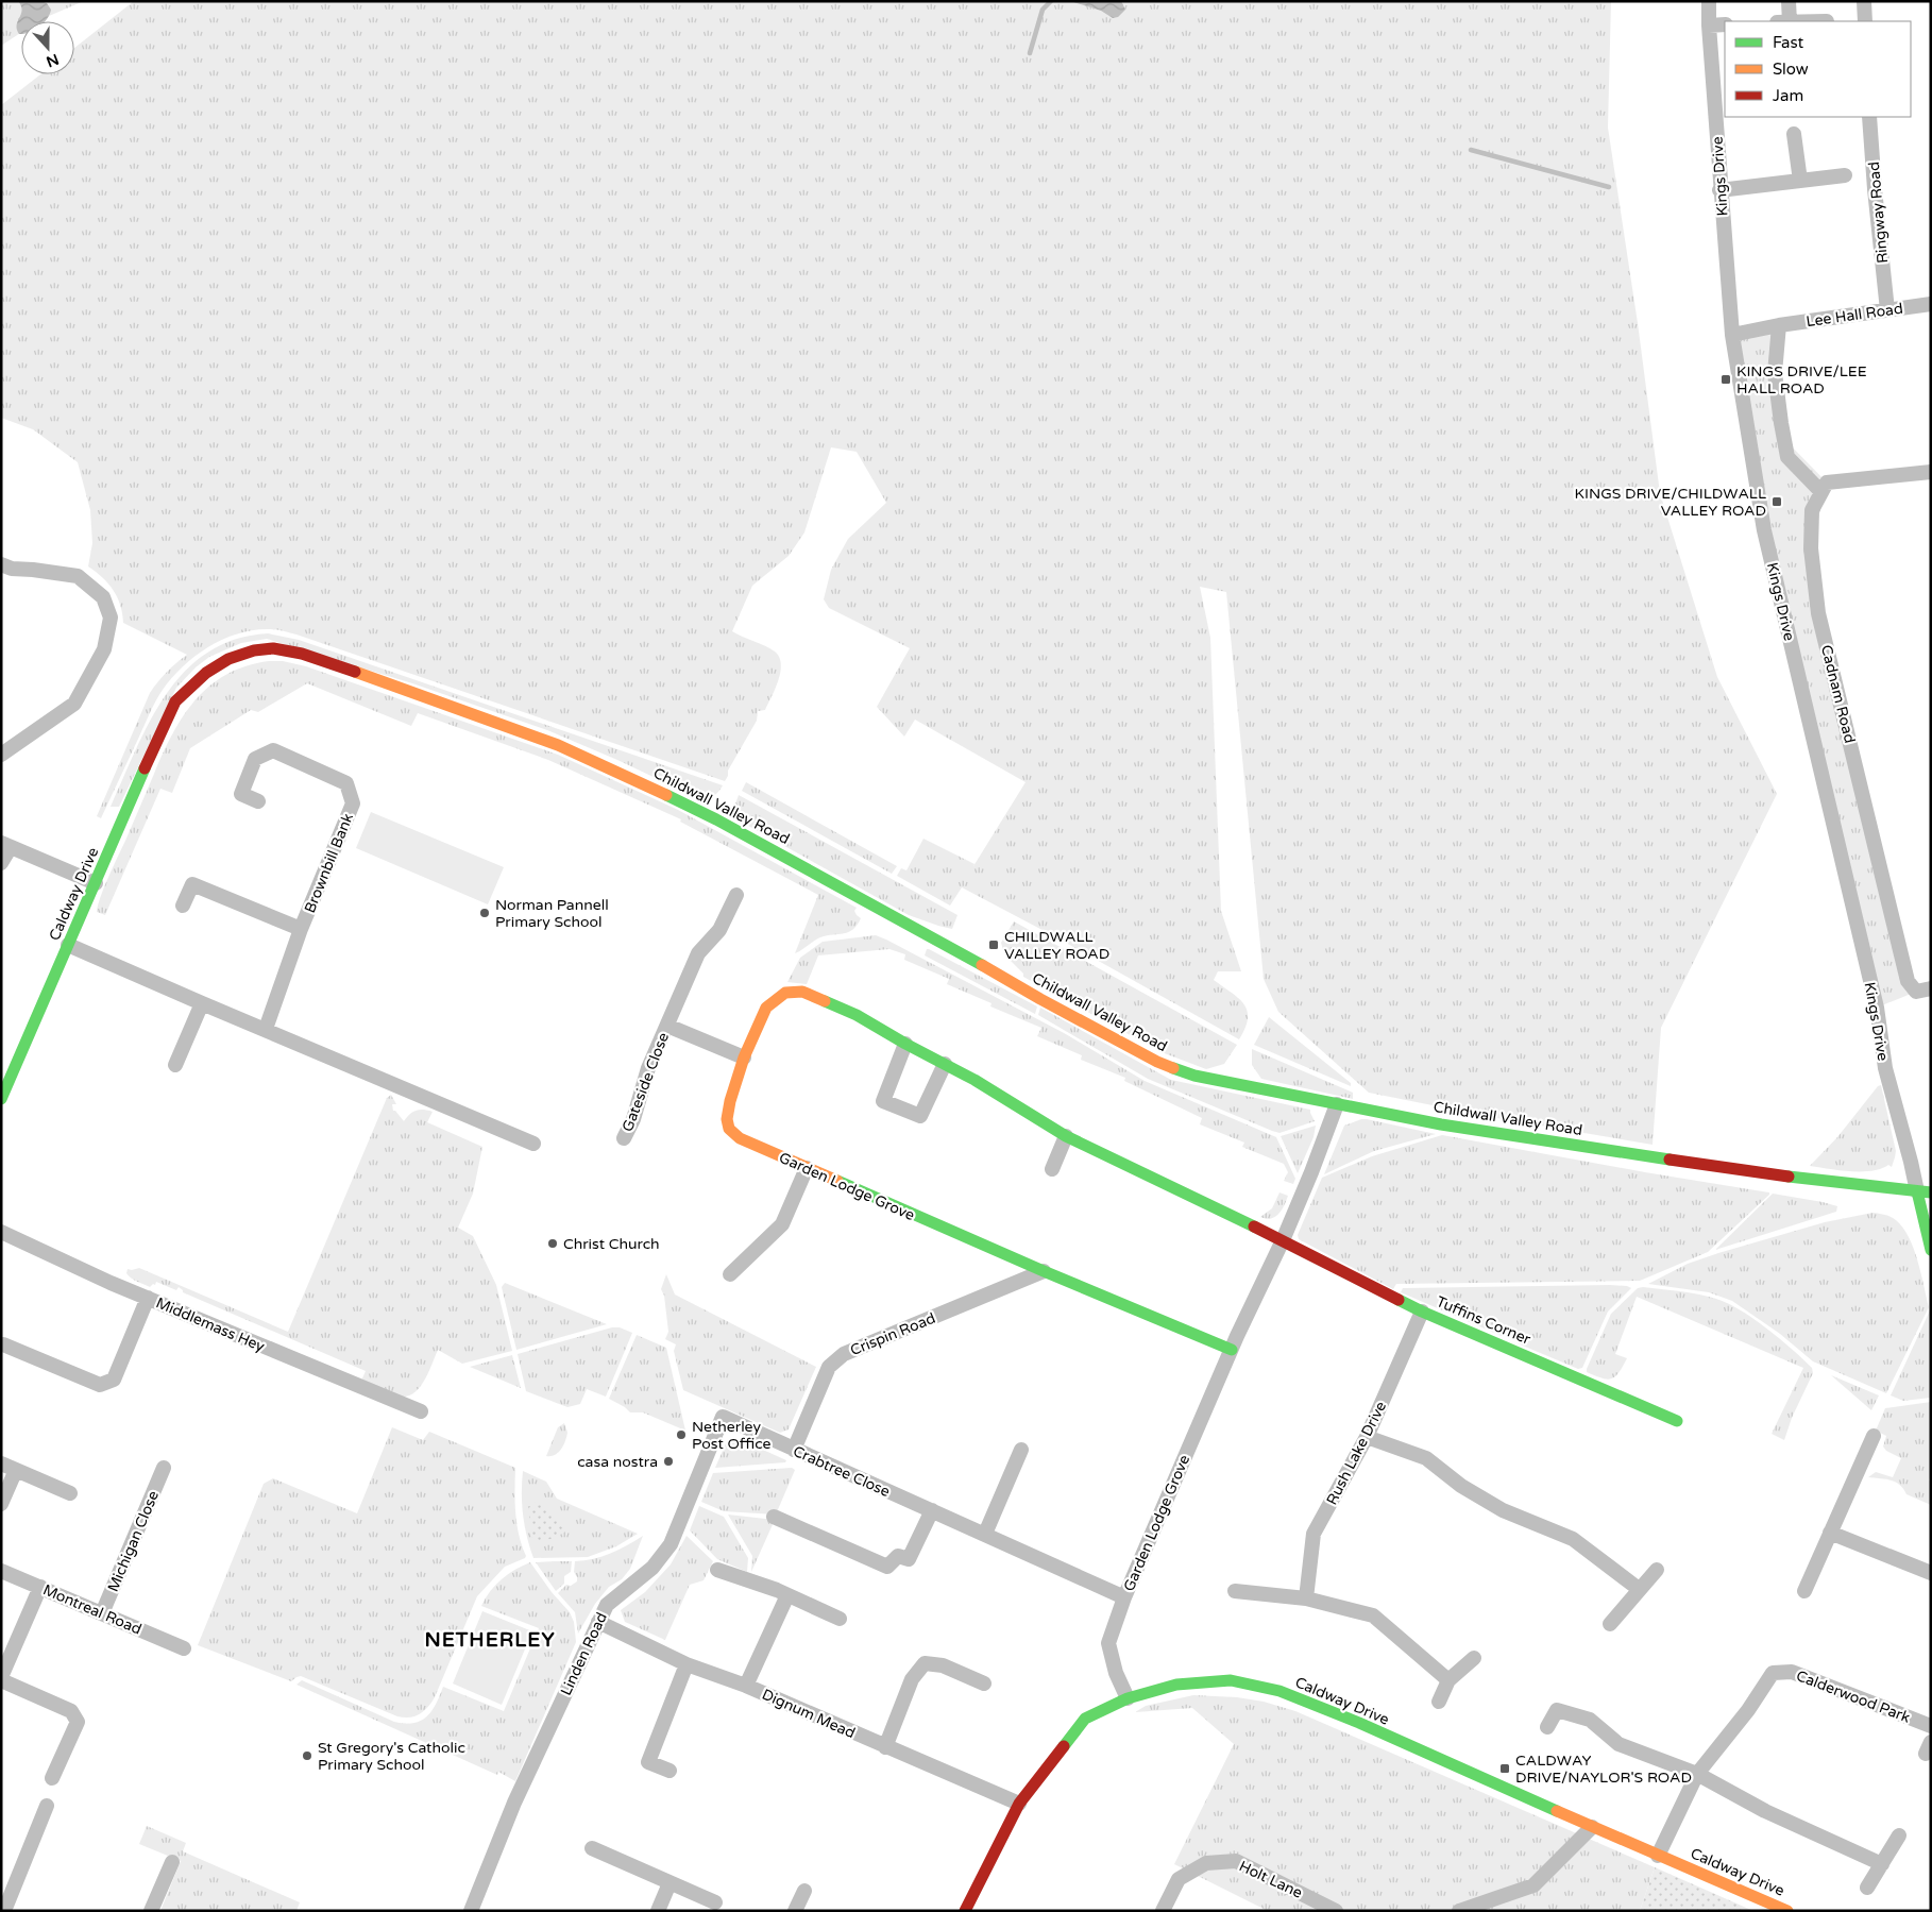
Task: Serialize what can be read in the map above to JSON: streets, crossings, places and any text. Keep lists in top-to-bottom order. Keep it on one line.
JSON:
{"streets":{"street":["Kings Drive","Ringway Road","Lee Hall Road","Cadnam Road","Childwall Valley Road","Brownbill Bank","Caldway Drive","Gateside Close","Garden Lodge Grove","Tuffins Corner","Middlemass Hey","Crispin Road","Rush Lake Drive","Crabtree Close","Michigan Close","Montreal Road","Linden Road","Calderwood Park","Dignum Mead","Holt Lane"]},"crossings":[["Kings Drive","Lee Hall Road"],["Kings Drive","Childwall Valley Road"],["Ringway Road","Lee Hall Road"],["Childwall Valley Road","Caldway Drive"],["Childwall Valley Road","Garden Lodge Grove"],["Caldway Drive","Garden Lodge Grove"],["Caldway Drive","Calderwood Park"],["Caldway Drive","Dignum Mead"],["Gateside Close","Garden Lodge Grove"],["Garden Lodge Grove","Tuffins Corner"],["Garden Lodge Grove","Crispin Road"],["Garden Lodge Grove","Crabtree Close"],["Tuffins Corner","Rush Lake Drive"],["Crispin Road","Crabtree Close"],["Crabtree Close","Linden Road"],["Michigan Close","Montreal Road"],["Linden Road","Dignum Mead"]],"districts":["NETHERLEY"],"places":{"transit":["KINGS DRIVE/LEE HALL ROAD","KINGS DRIVE/CHILDWALL VALLEY ROAD","CHILDWALL VALLEY ROAD","CALDWAY DRIVE/NAYLOR'S ROAD"],"other":["Norman Pannell Primary School","Christ Church","Netherley Post Office","casa nostra","St Gregory's Catholic Primary School"]},"legend":["Fast","Slow","Jam"],"north":"bottom"}
